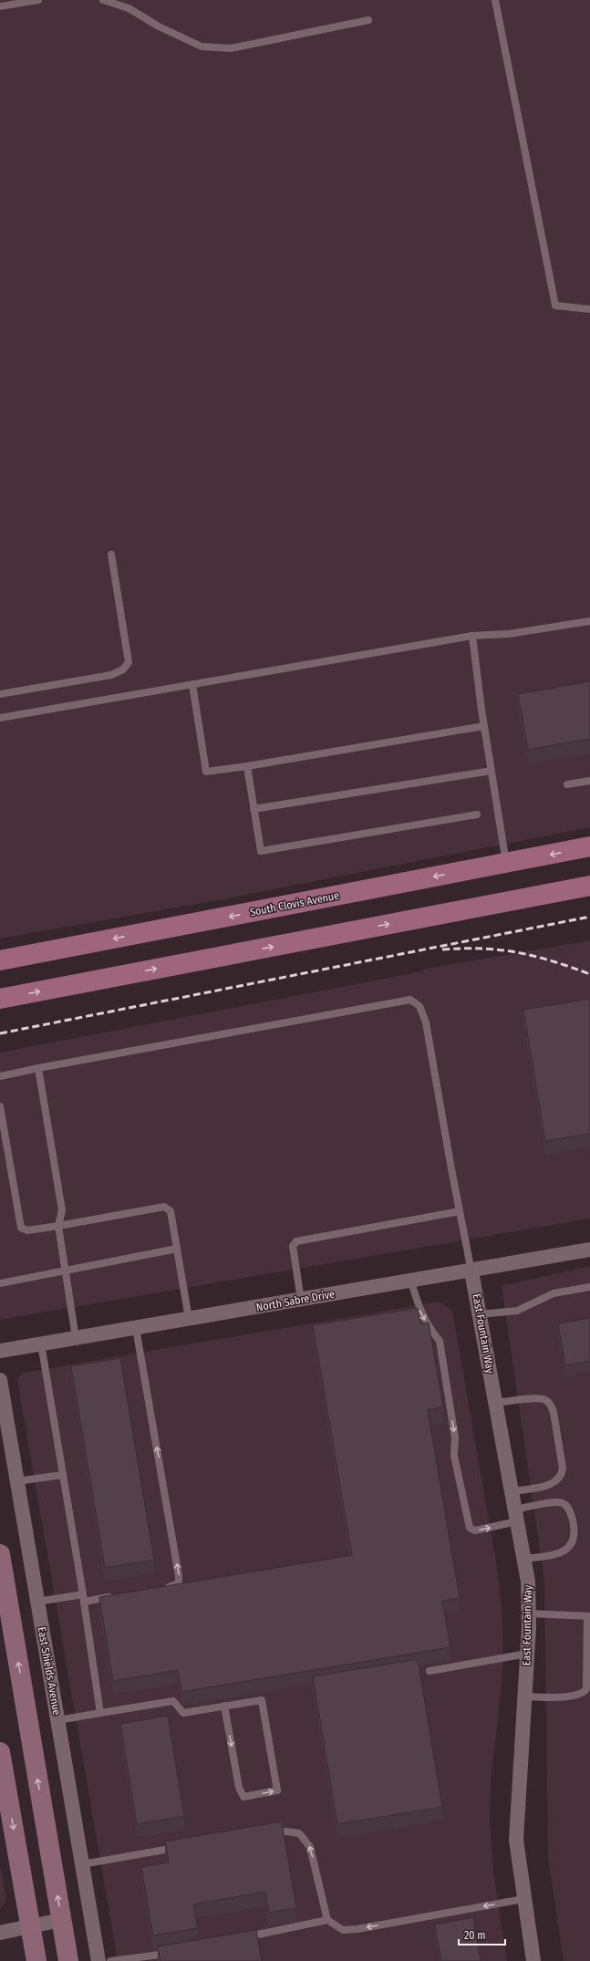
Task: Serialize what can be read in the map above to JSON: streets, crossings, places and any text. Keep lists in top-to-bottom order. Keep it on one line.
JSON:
{"streets":{"main road":["South Clovis Avenue"],"street":["North Sabre Drive","East Fountain Way","East Shields Avenue"]},"crossings":[["North Sabre Drive","East Fountain Way"]],"scale_bar":"20 m"}
